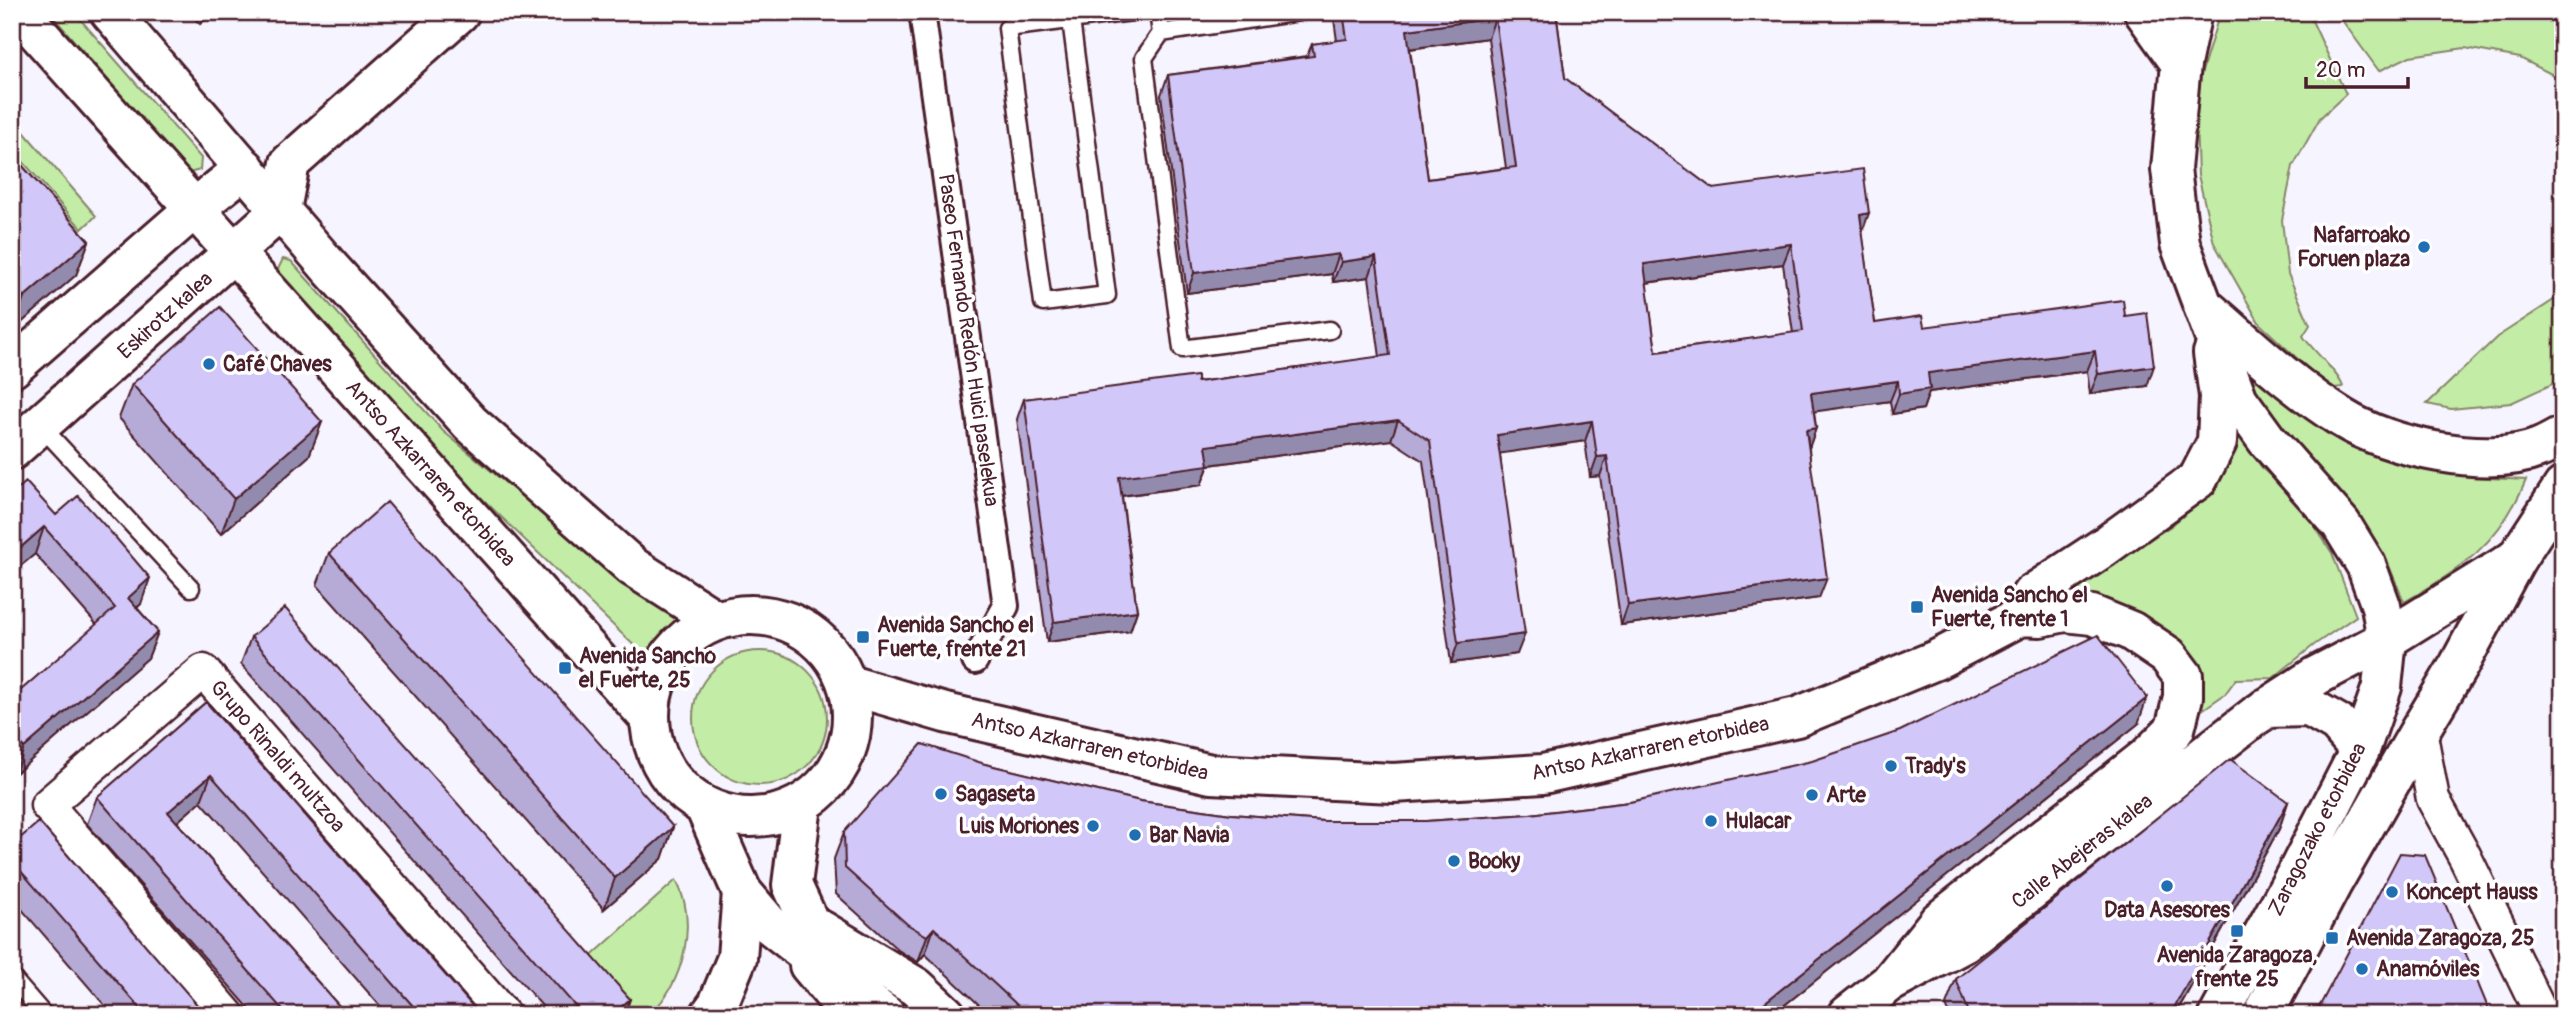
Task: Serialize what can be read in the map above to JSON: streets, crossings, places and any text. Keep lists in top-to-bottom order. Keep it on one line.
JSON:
{"streets":{"main road":["Eskirotz kalea","Antso Azkarraren etorbidea","Zaragozako etorbidea","Calle Abejeras kalea"],"street":["Paseo Fernando Redón Huici paselekua","Grupo Rinaldi multzoa"]},"crossings":[["Eskirotz kalea","Antso Azkarraren etorbidea"],["Antso Azkarraren etorbidea","Zaragozako etorbidea"],["Antso Azkarraren etorbidea","Calle Abejeras kalea"],["Zaragozako etorbidea","Calle Abejeras kalea"]],"places":{"other":["Nafarroako Foruen plaza","Café Chaves","Trady's","Sagaseta","Arte","Hulacar","Luis Moriones","Bar Navia","Booky","Data Asesores","Koncept Hauss","Anamóviles"],"transit":["Avenida Sancho el Fuerte, frente 1","Avenida Sancho el Fuerte, frente 21","Avenida Sancho el Fuerte, 25","Avenida Zaragoza, frente 25","Avenida Zaragoza, 25"]},"scale_bar":"20 m"}
